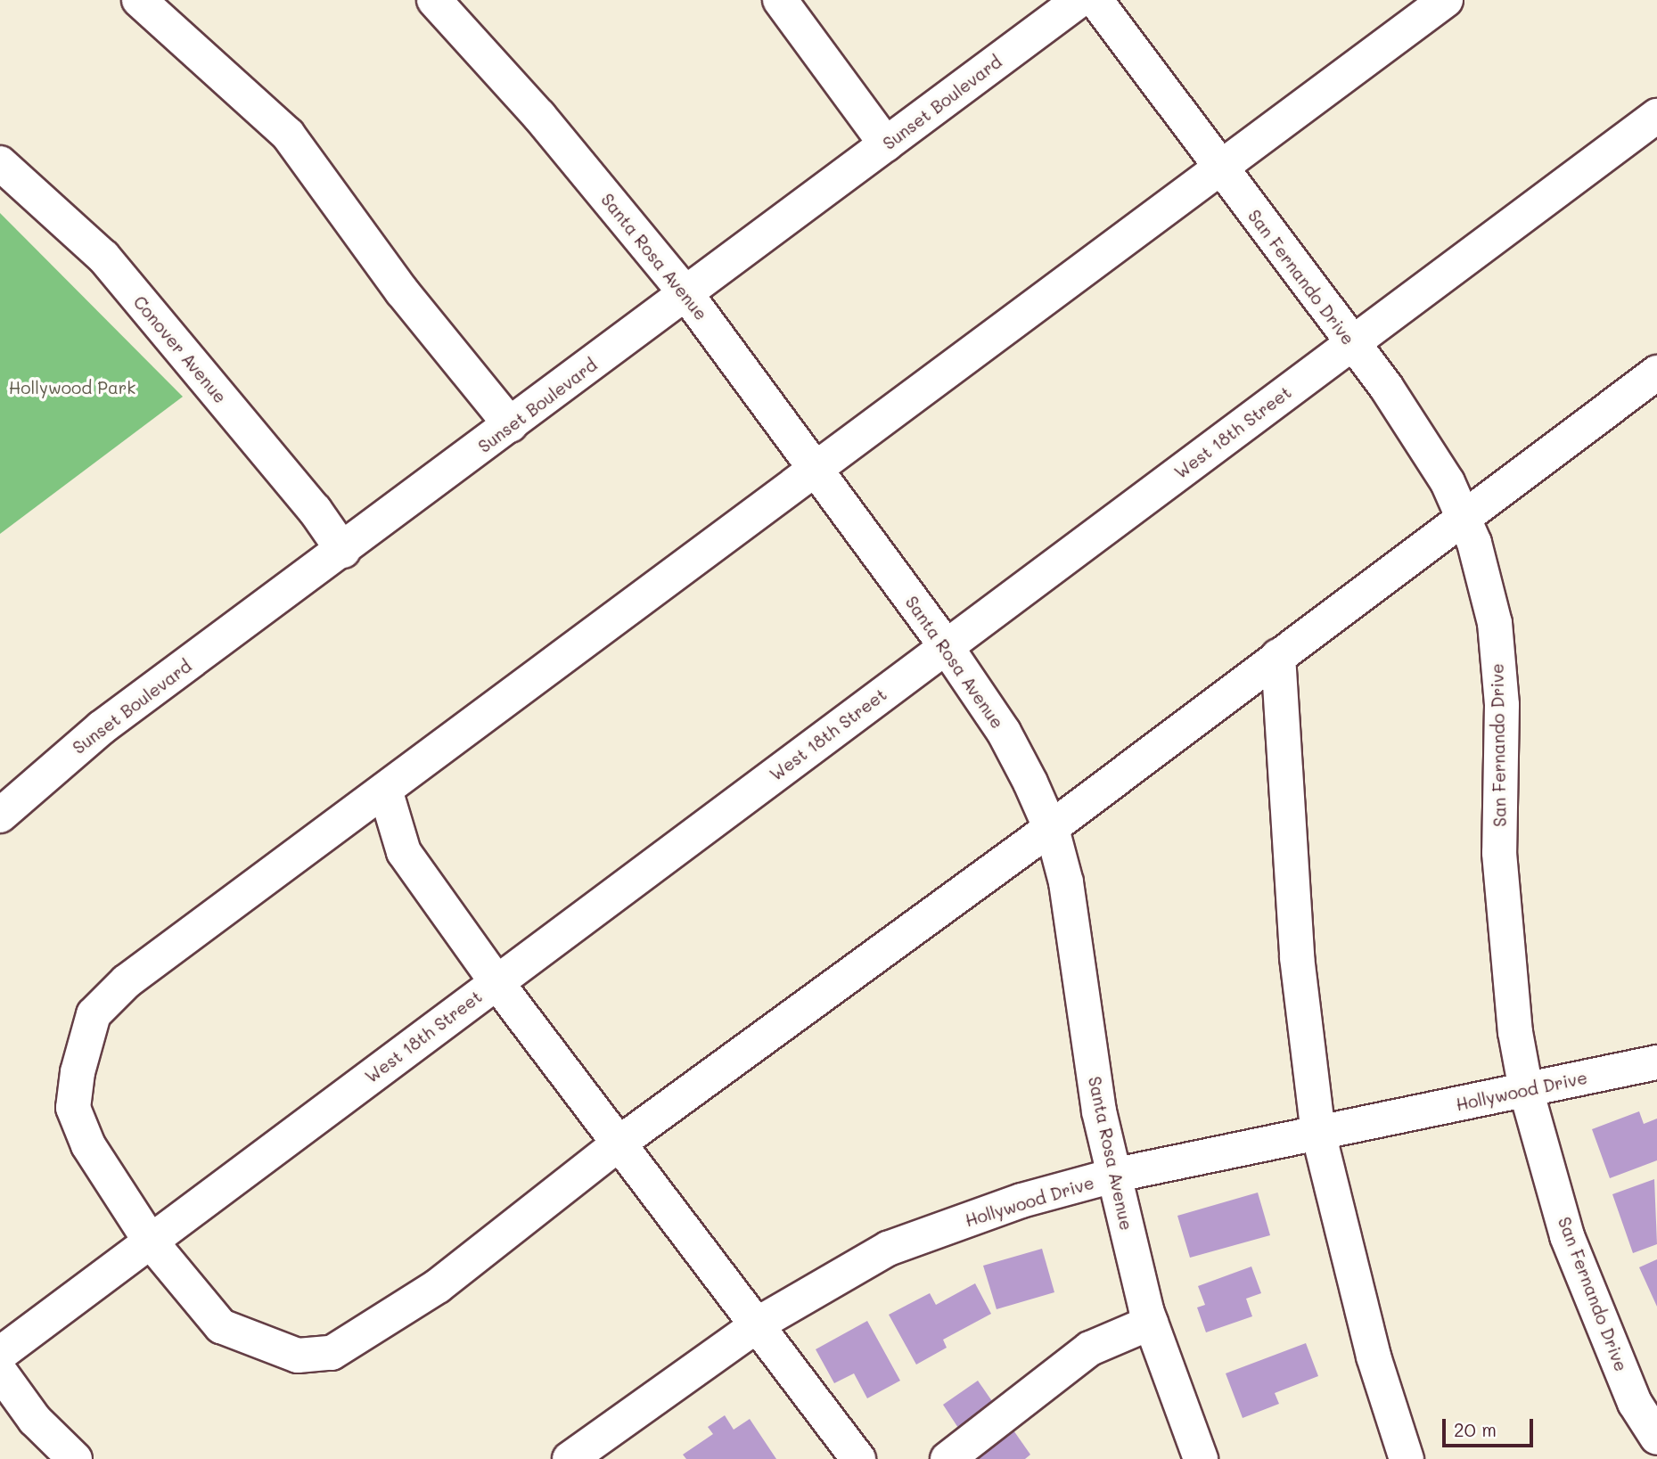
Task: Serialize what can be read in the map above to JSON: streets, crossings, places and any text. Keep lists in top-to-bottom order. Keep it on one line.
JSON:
{"streets":{"street":["Sunset Boulevard","Santa Rosa Avenue","San Fernando Drive","Conover Avenue","West 18th Street","Hollywood Drive"]},"crossings":[["Sunset Boulevard","Santa Rosa Avenue"],["Sunset Boulevard","Conover Avenue"],["Santa Rosa Avenue","West 18th Street"],["Santa Rosa Avenue","Hollywood Drive"],["San Fernando Drive","West 18th Street"],["San Fernando Drive","Hollywood Drive"]],"parks":["Hollywood Park"],"scale_bar":"20 m"}
